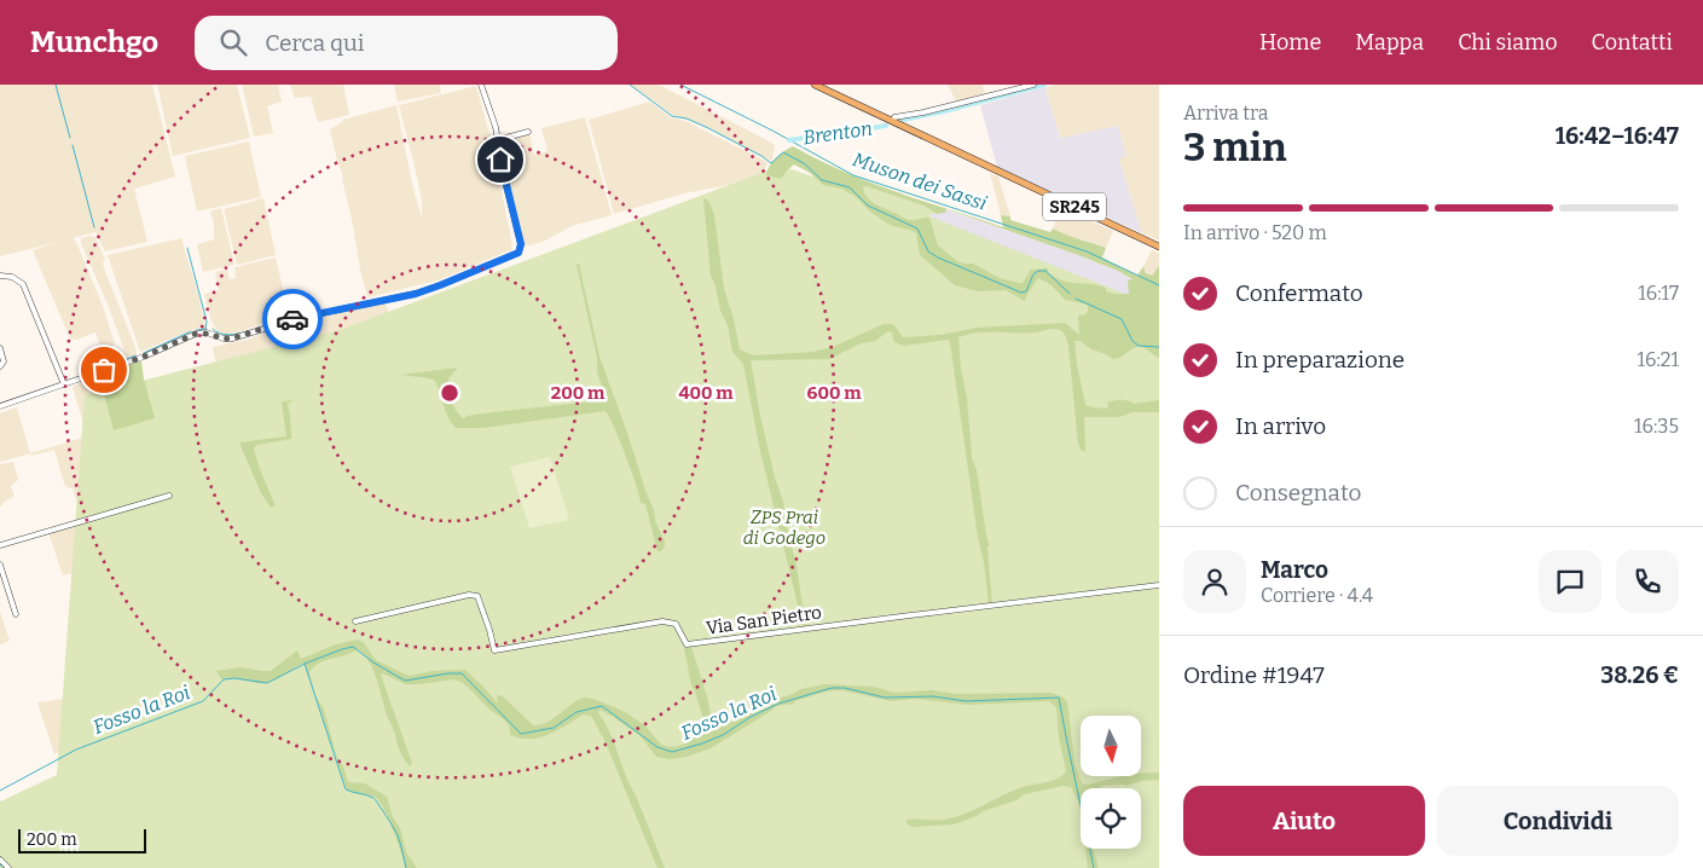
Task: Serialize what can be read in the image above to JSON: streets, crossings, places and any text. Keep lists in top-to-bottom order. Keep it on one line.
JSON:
{"streets":{"main road":["SR245"],"street":["Via San Pietro"]},"water":["Brenton","Muson dei Sassi","Fosso la Roi"],"parks":["ZPS Prai di Godego"],"scale_bar":"200 m","north":"bottom","page":{"header":"Munchgo","search":"Cerca qui","nav":["Home","Mappa","Chi siamo","Contatti"],"heading":["3 min","Arriva tra","16:42–16:47"],"panel":["Marco","Corriere · 4.4","Ordine #1947","38.26 €"],"bar":"In arrivo · 520 m","list":[["Confermato","16:17"],["In preparazione","16:21"],["In arrivo","16:35"],"Consegnato"],"buttons":["Aiuto","Condividi"],"scale":"200 m"},"rings":["200 m","400 m","600 m"]}
